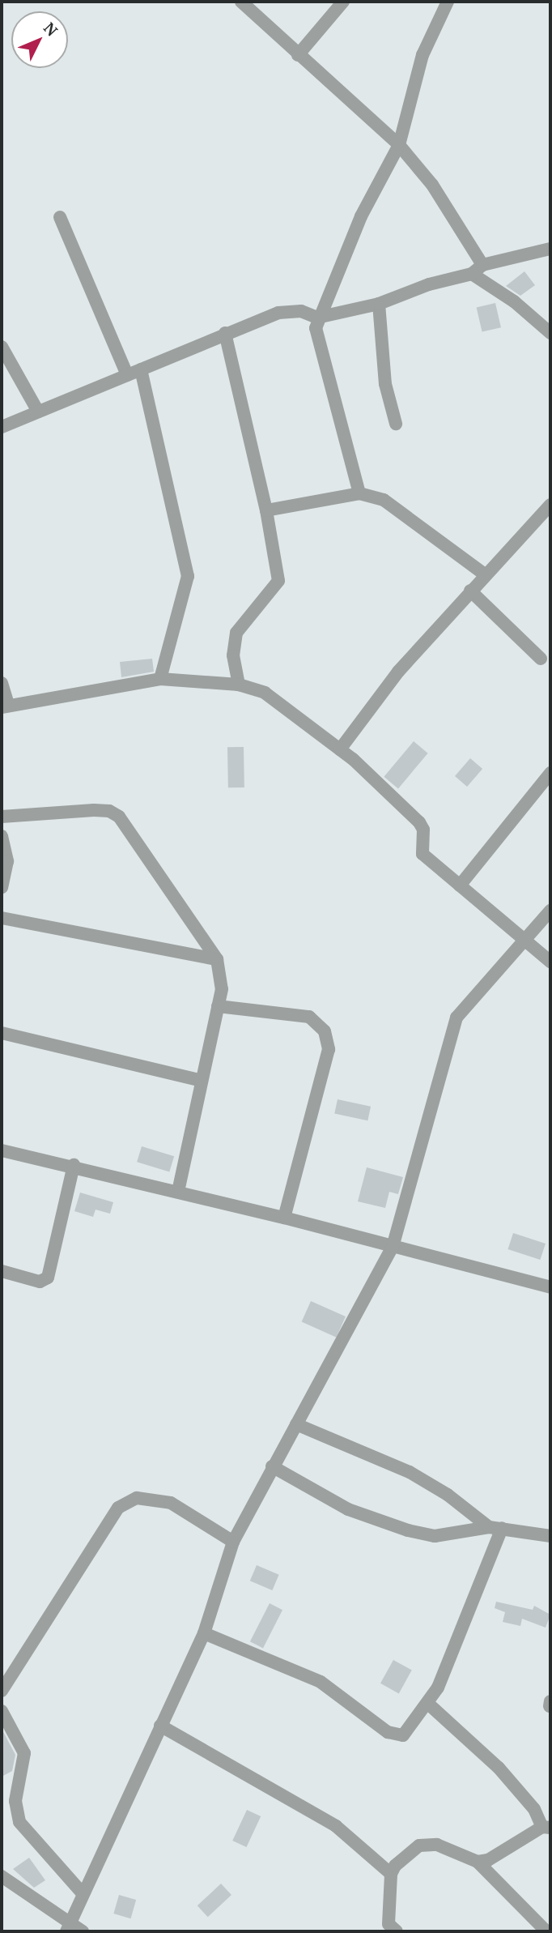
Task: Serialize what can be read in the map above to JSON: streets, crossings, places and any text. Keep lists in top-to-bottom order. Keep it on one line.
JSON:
{"north":"top right"}
